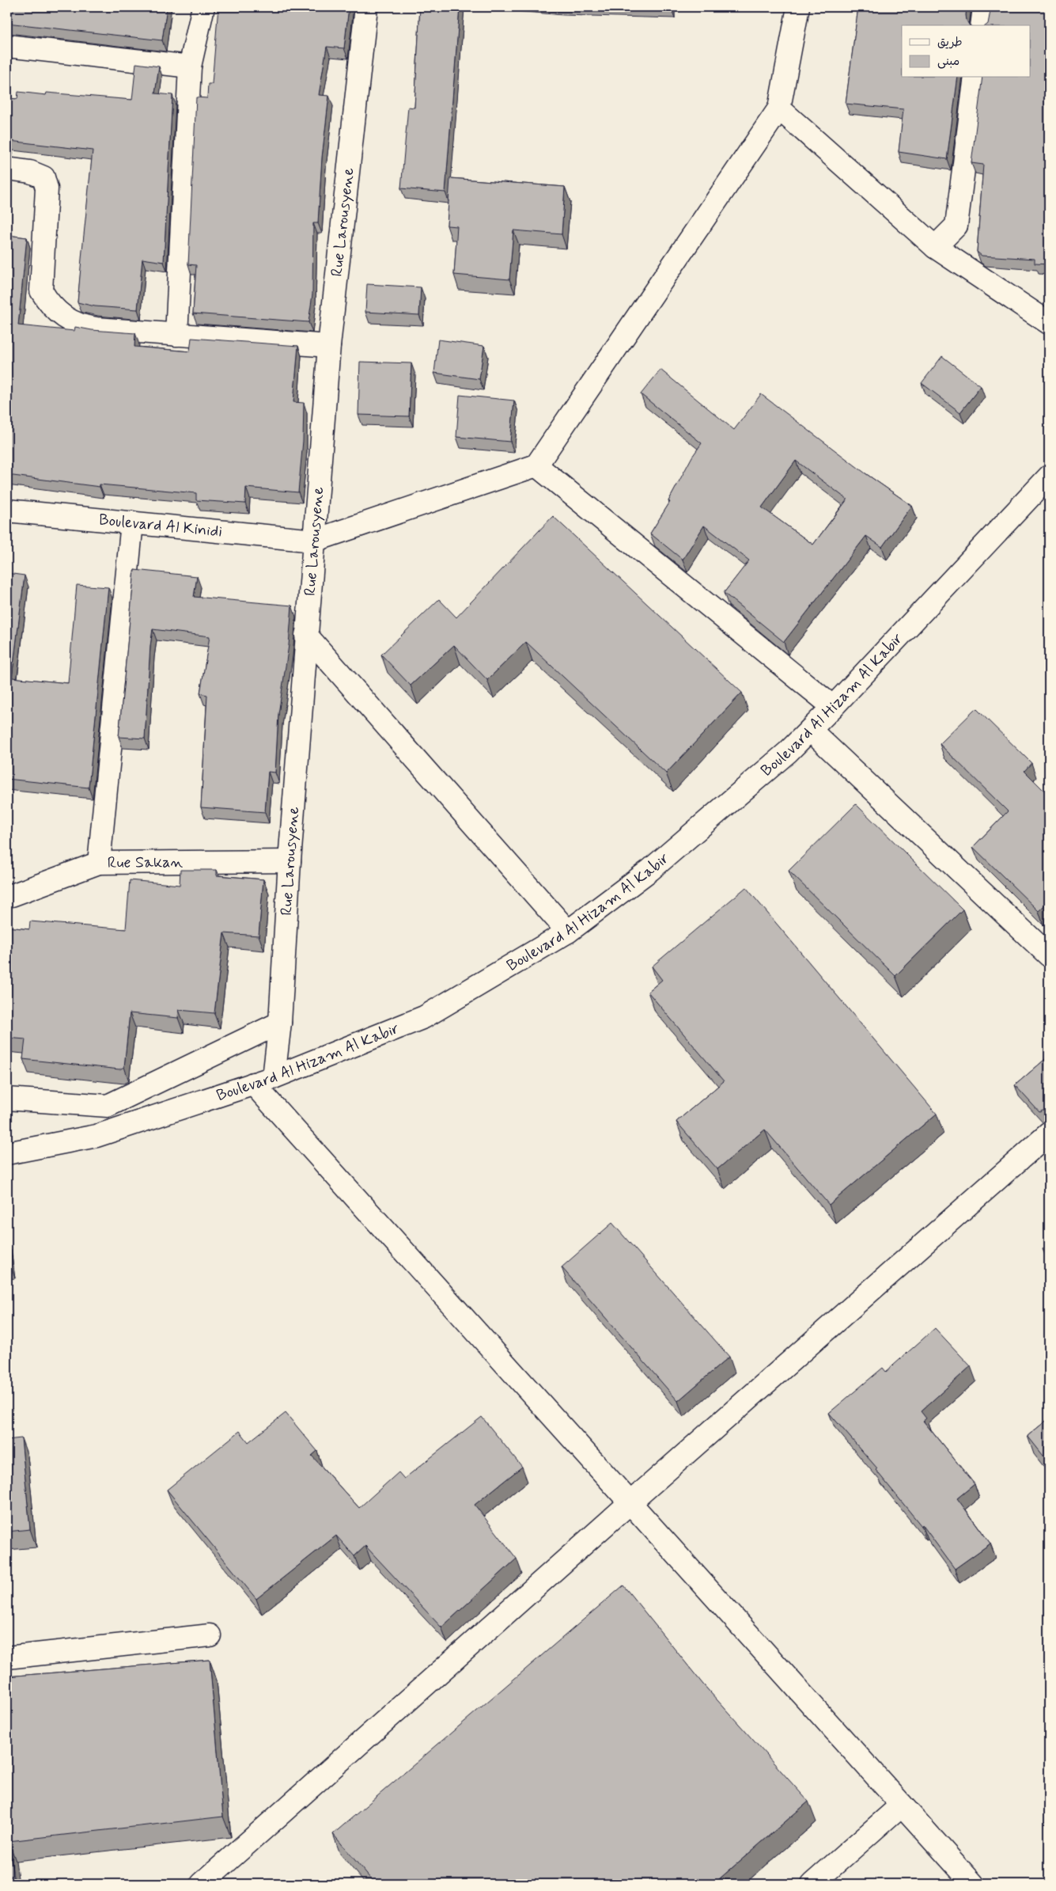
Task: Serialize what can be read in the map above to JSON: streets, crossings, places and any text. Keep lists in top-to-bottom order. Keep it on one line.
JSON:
{"streets":{"street":["Rue Larousyene","Boulevard Al Kinidi","Boulevard Al Hizam Al Kabir","Rue Sakan"]},"crossings":[["Rue Larousyene","Boulevard Al Kinidi"],["Rue Larousyene","Boulevard Al Hizam Al Kabir"],["Rue Larousyene","Rue Sakan"]],"legend":["طريق","مبنى"]}
